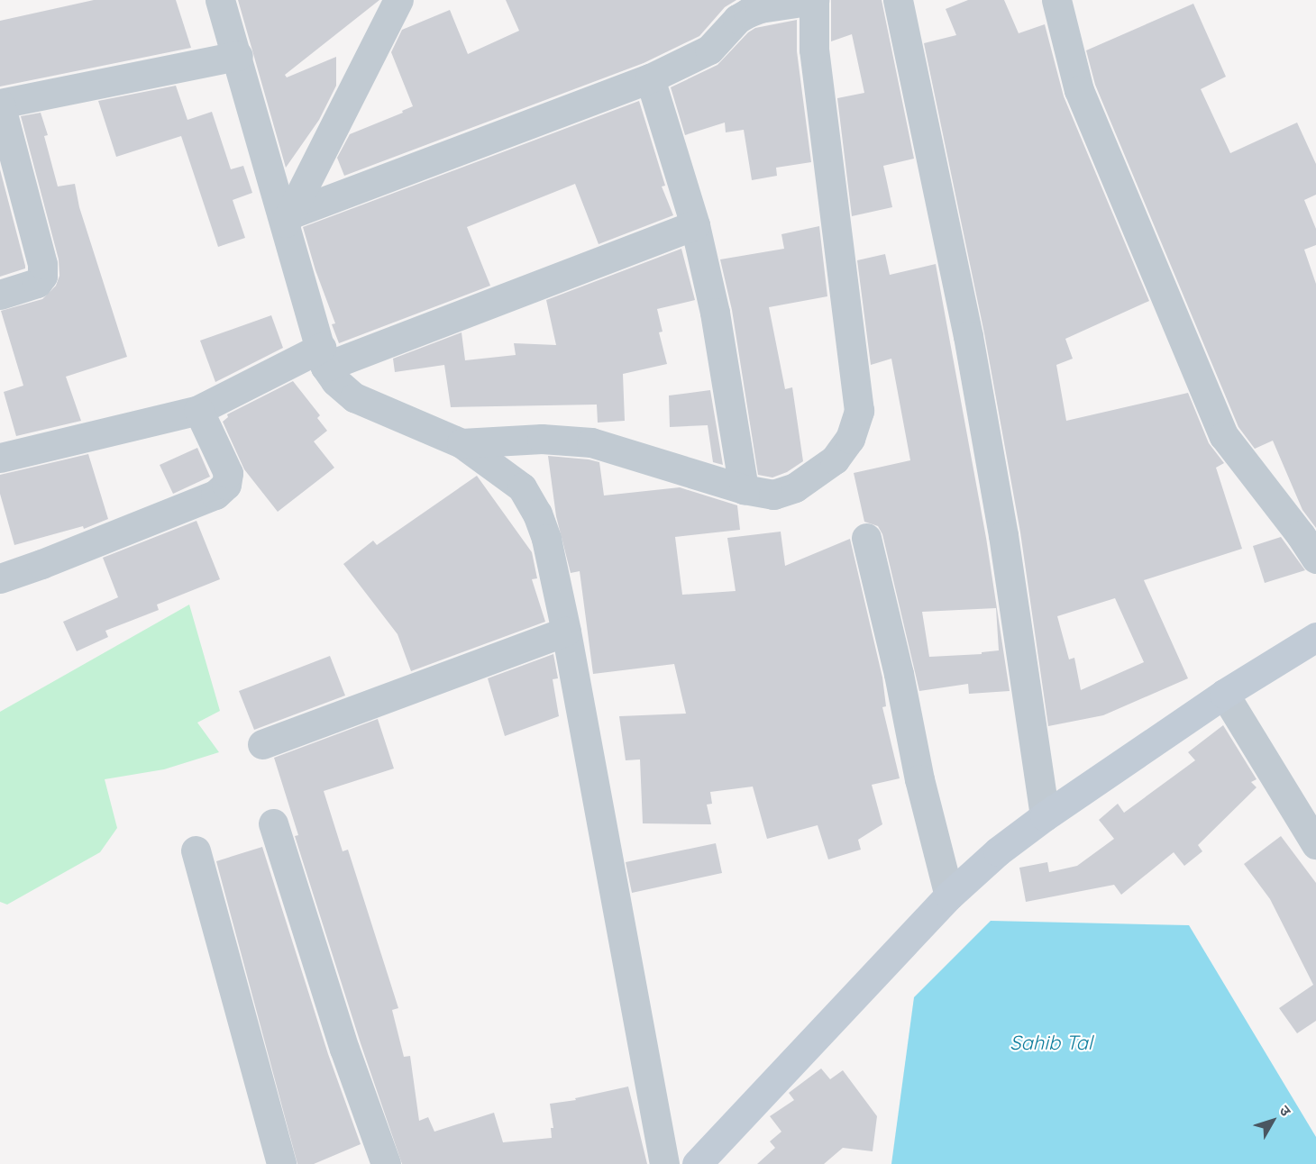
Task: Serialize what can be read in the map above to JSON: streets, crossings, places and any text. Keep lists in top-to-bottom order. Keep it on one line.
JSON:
{"water":["Sahib Tal"],"north":"top right"}
